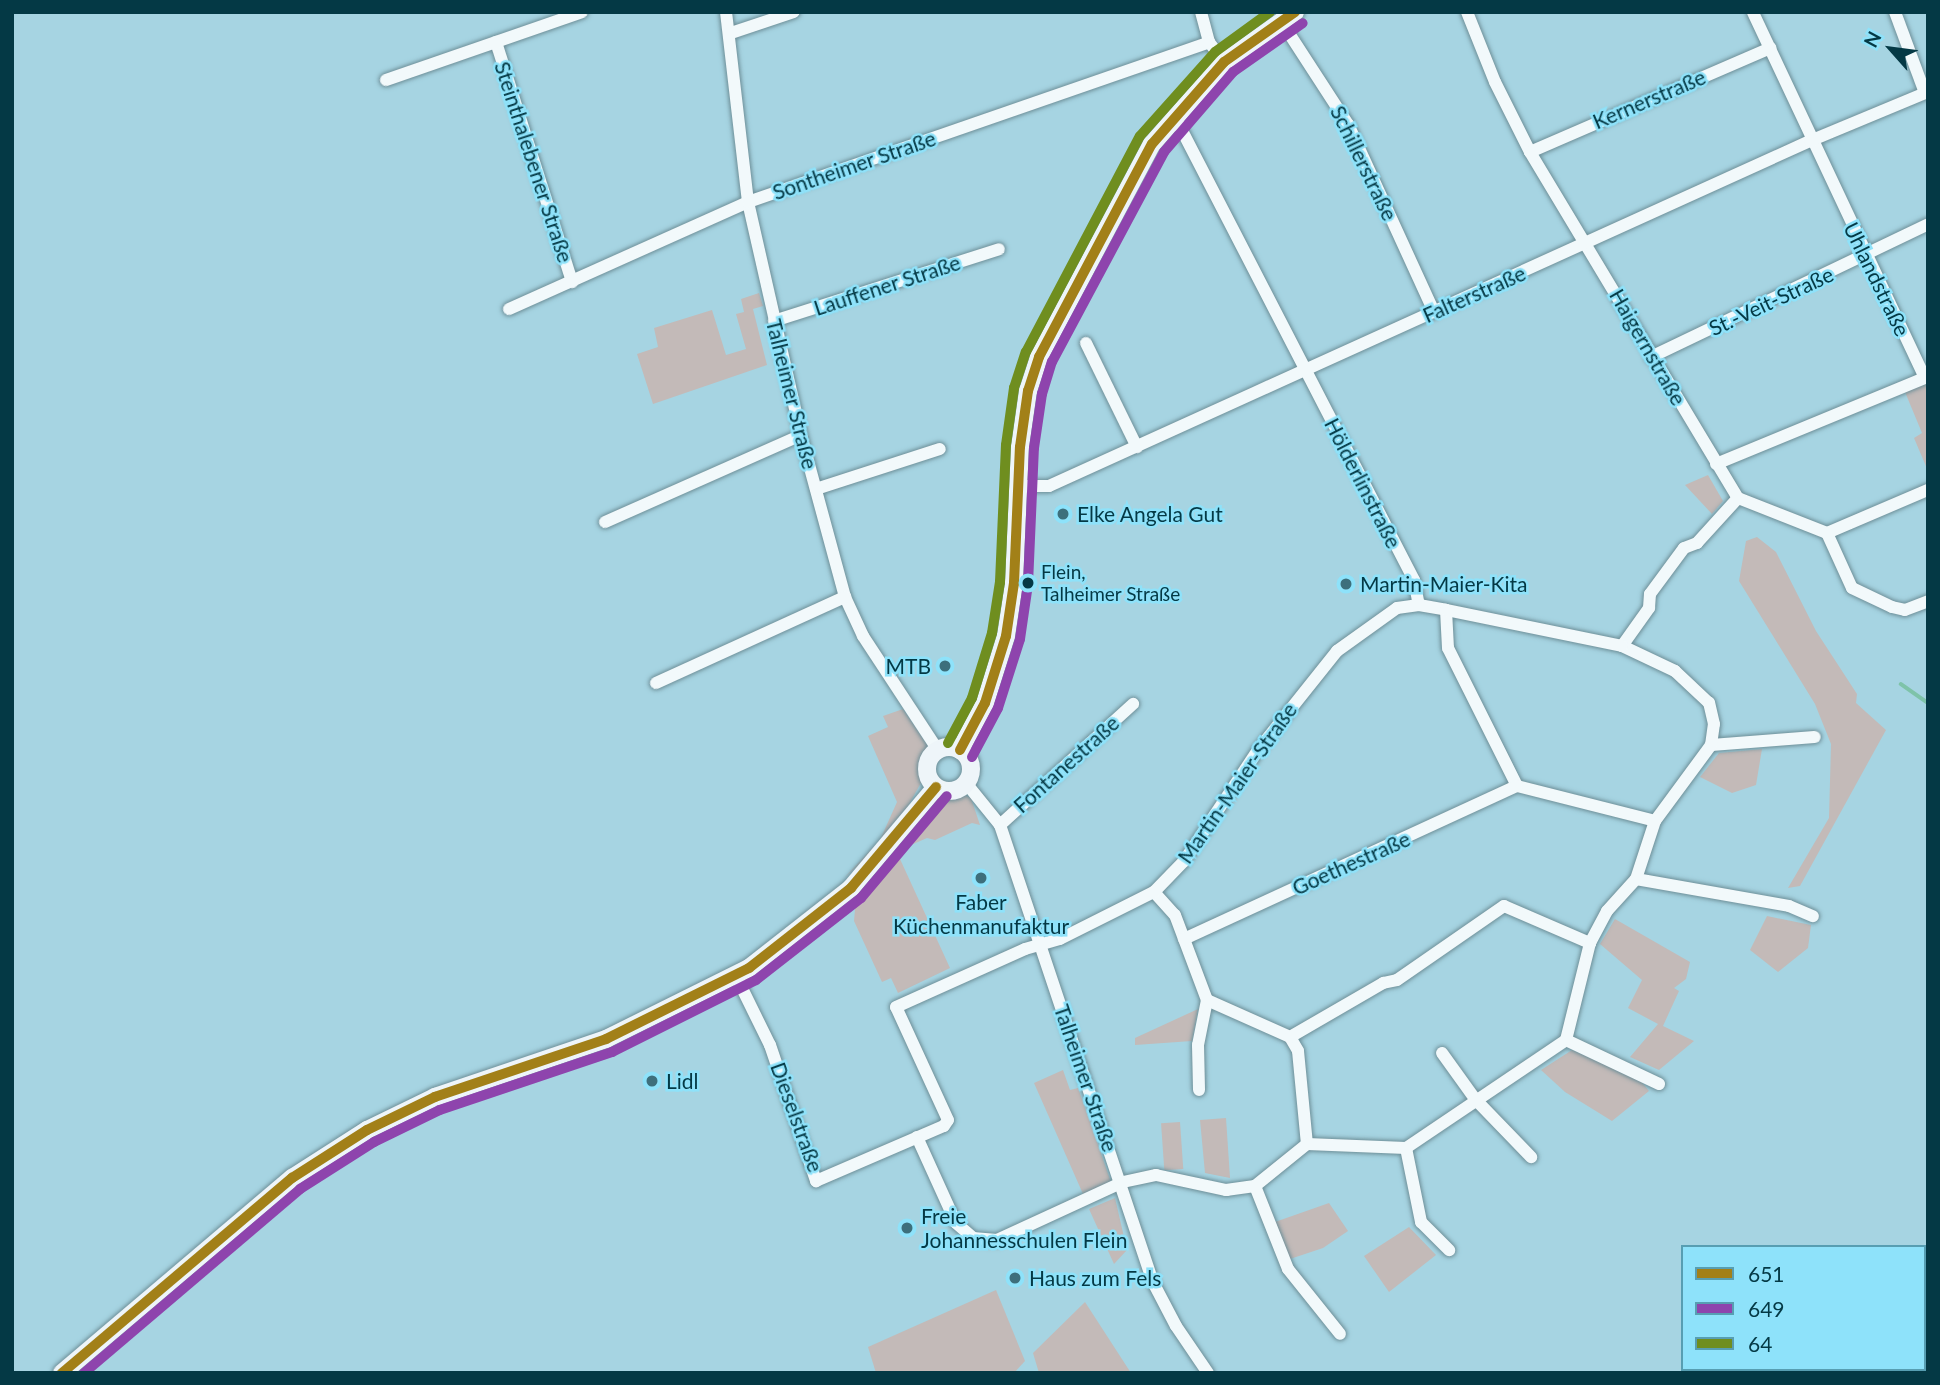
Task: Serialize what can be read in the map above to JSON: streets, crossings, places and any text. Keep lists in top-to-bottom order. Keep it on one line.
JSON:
{"streets":{"street":["Kernerstraße","Steinthalebener Straße","Schillerstraße","Sontheimer Straße","Uhlandstraße","Lauffener Straße","Falterstraße","St.-Veit-Straße","Haigernstraße","Talheimer Straße","Hölderlinstraße","Fontanestraße","Martin-Maier-Straße","Goethestraße","Dieselstraße"]},"crossings":[["Kernerstraße","Uhlandstraße"],["Kernerstraße","Haigernstraße"],["Steinthalebener Straße","Sontheimer Straße"],["Schillerstraße","Falterstraße"],["Sontheimer Straße","Talheimer Straße"],["Uhlandstraße","Falterstraße"],["Uhlandstraße","St.-Veit-Straße"],["Uhlandstraße","Haigernstraße"],["Lauffener Straße","Talheimer Straße"],["Falterstraße","Haigernstraße"],["Falterstraße","Hölderlinstraße"],["St.-Veit-Straße","Haigernstraße"],["Talheimer Straße","Fontanestraße"],["Talheimer Straße","Martin-Maier-Straße"],["Talheimer Straße","Dieselstraße"],["Hölderlinstraße","Martin-Maier-Straße"],["Martin-Maier-Straße","Dieselstraße"]],"places":["Elke Angela Gut","Flein, Talheimer Straße","Martin-Maier-Kita","MTB","Faber Küchenmanufaktur","Lidl","Freie Johannesschulen Flein","Haus zum Fels"],"lines":["transit line 651","transit line 64","transit line 649"],"legend":["651","649","64"],"north":"top left"}
